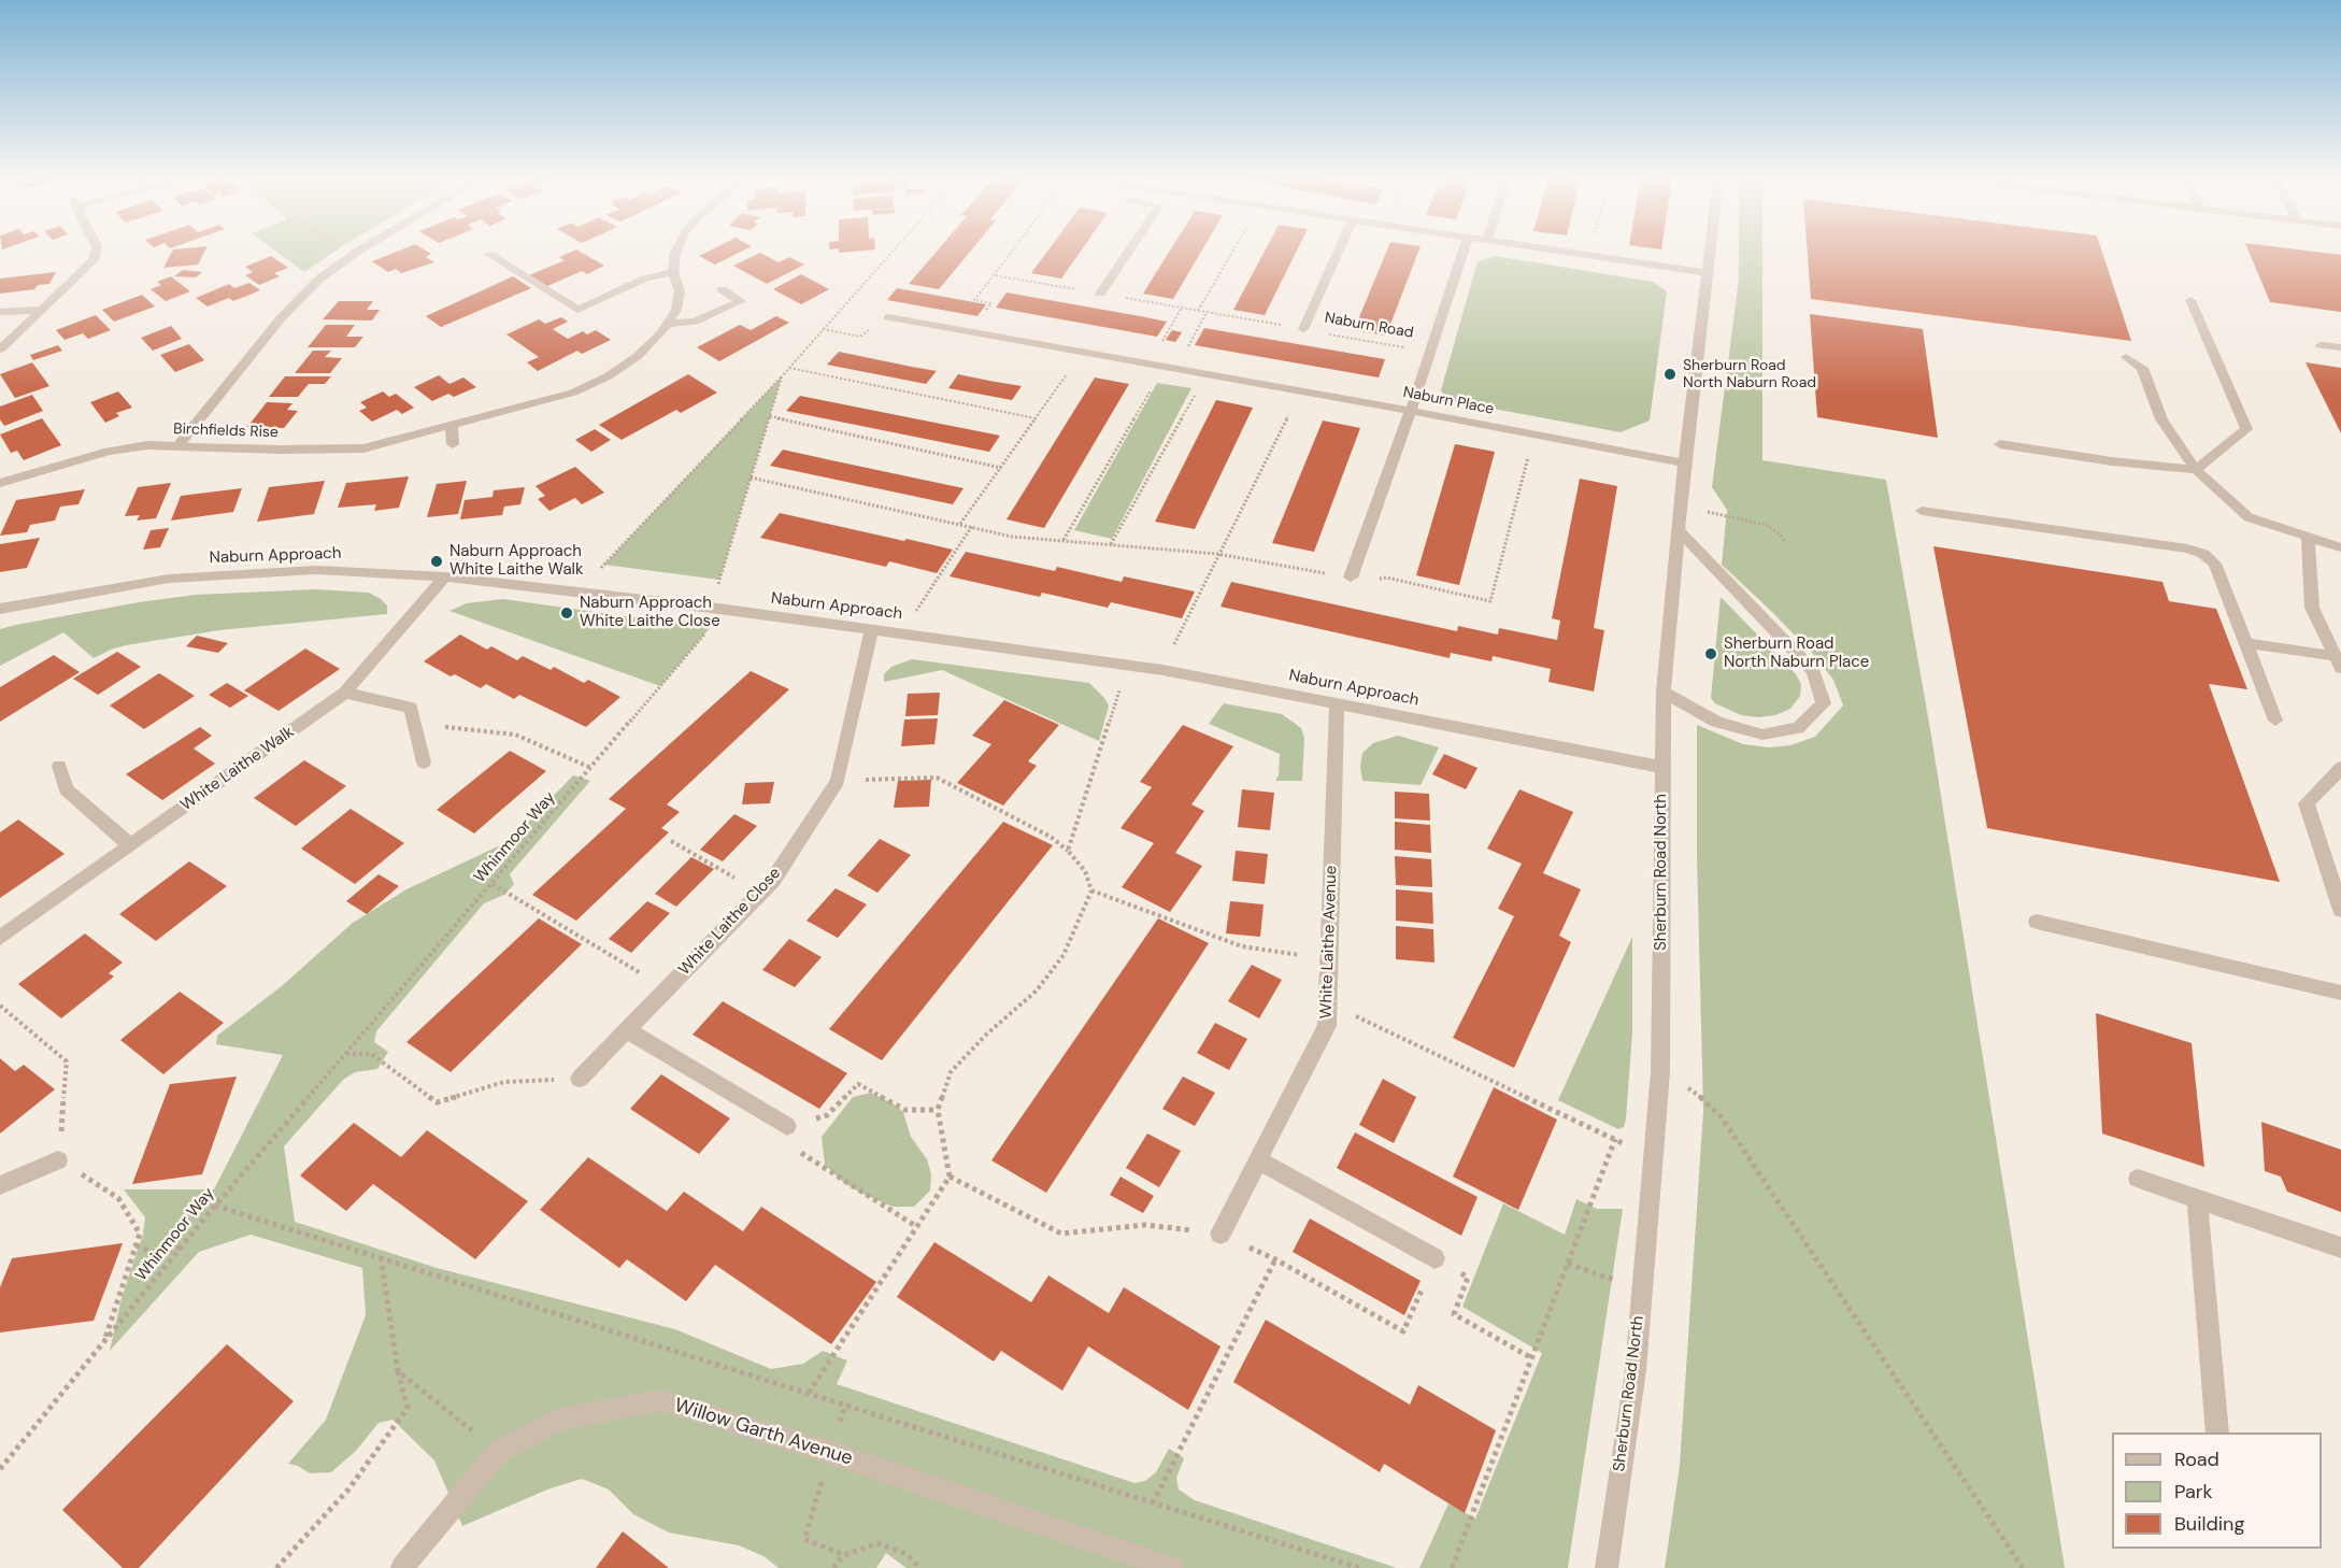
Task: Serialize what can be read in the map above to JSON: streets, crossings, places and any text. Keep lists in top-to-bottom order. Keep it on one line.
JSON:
{"streets":{"street":["Naburn Road","Naburn Place","Birchfields Rise","Naburn Approach","White Laithe Walk","Sherburn Road North","White Laithe Close","White Laithe Avenue","Willow Garth Avenue"],"path":["Whinmoor Way"]},"crossings":[["Naburn Place","Sherburn Road North"],["Naburn Approach","White Laithe Walk"],["Naburn Approach","Whinmoor Way"],["Naburn Approach","Sherburn Road North"],["Naburn Approach","White Laithe Close"],["Naburn Approach","White Laithe Avenue"]],"places":["Sherburn Road North Naburn Road","Naburn Approach White Laithe Walk","Naburn Approach White Laithe Close","Sherburn Road North Naburn Place"],"legend":["Road","Park","Building"]}
